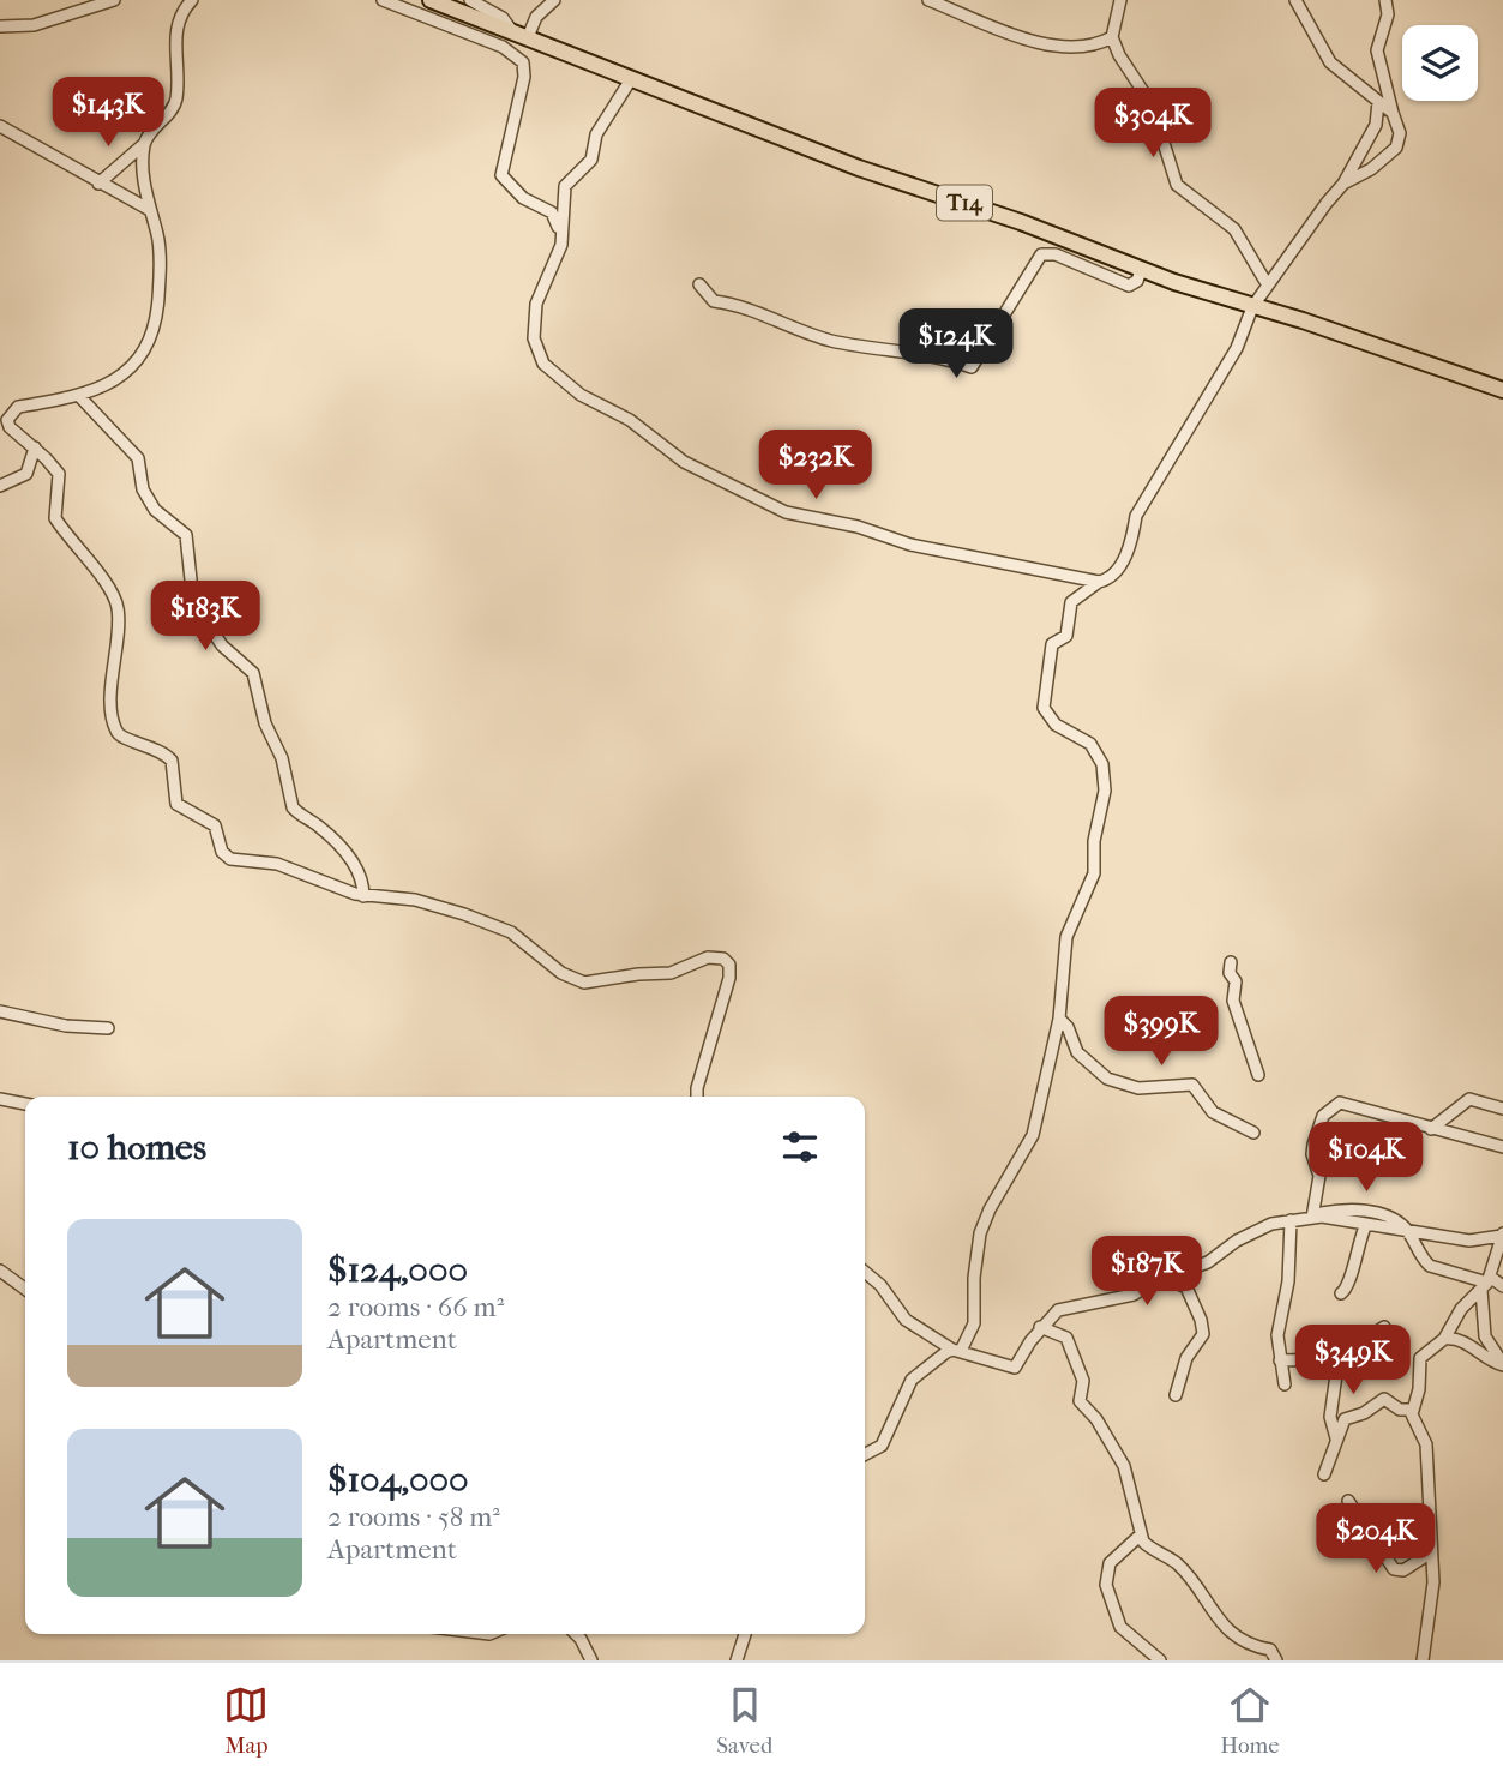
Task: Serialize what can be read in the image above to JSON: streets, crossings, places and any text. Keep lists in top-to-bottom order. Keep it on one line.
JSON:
{"streets":{"highway":["T14"]},"page":{"price":["$143K","$304K","$124K","$232K","$183K","$399K","$104K","$187K","$349K","$204K"],"heading":"10 homes","list":[{"name":"$124,000","note":"2 rooms · 66 m² · Apartment"},{"name":"$104,000","note":"2 rooms · 58 m² · Apartment"}],"tabs":["Map","Saved","Home"]}}
